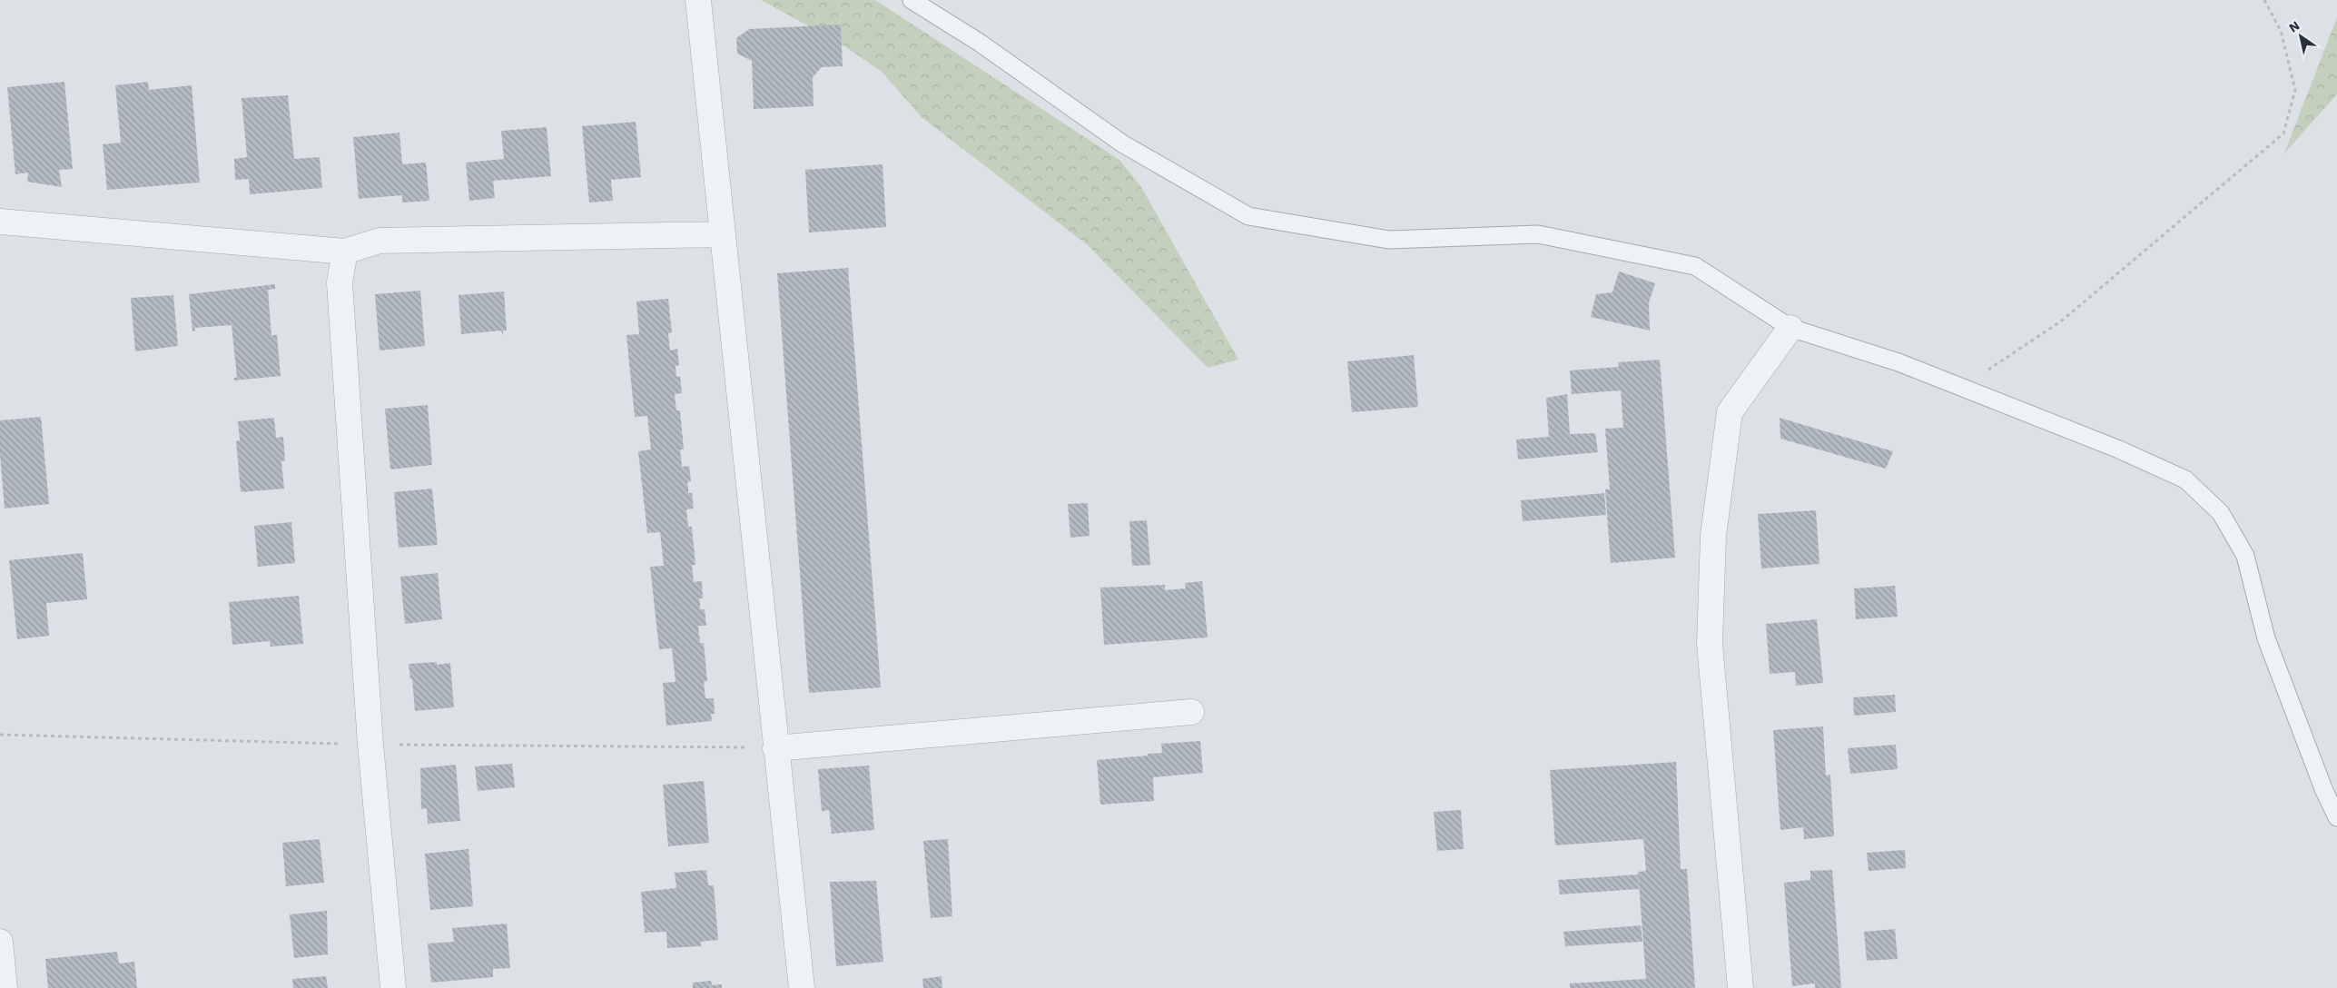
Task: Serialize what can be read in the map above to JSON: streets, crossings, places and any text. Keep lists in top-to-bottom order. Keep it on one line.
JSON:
{"north":"top left"}
